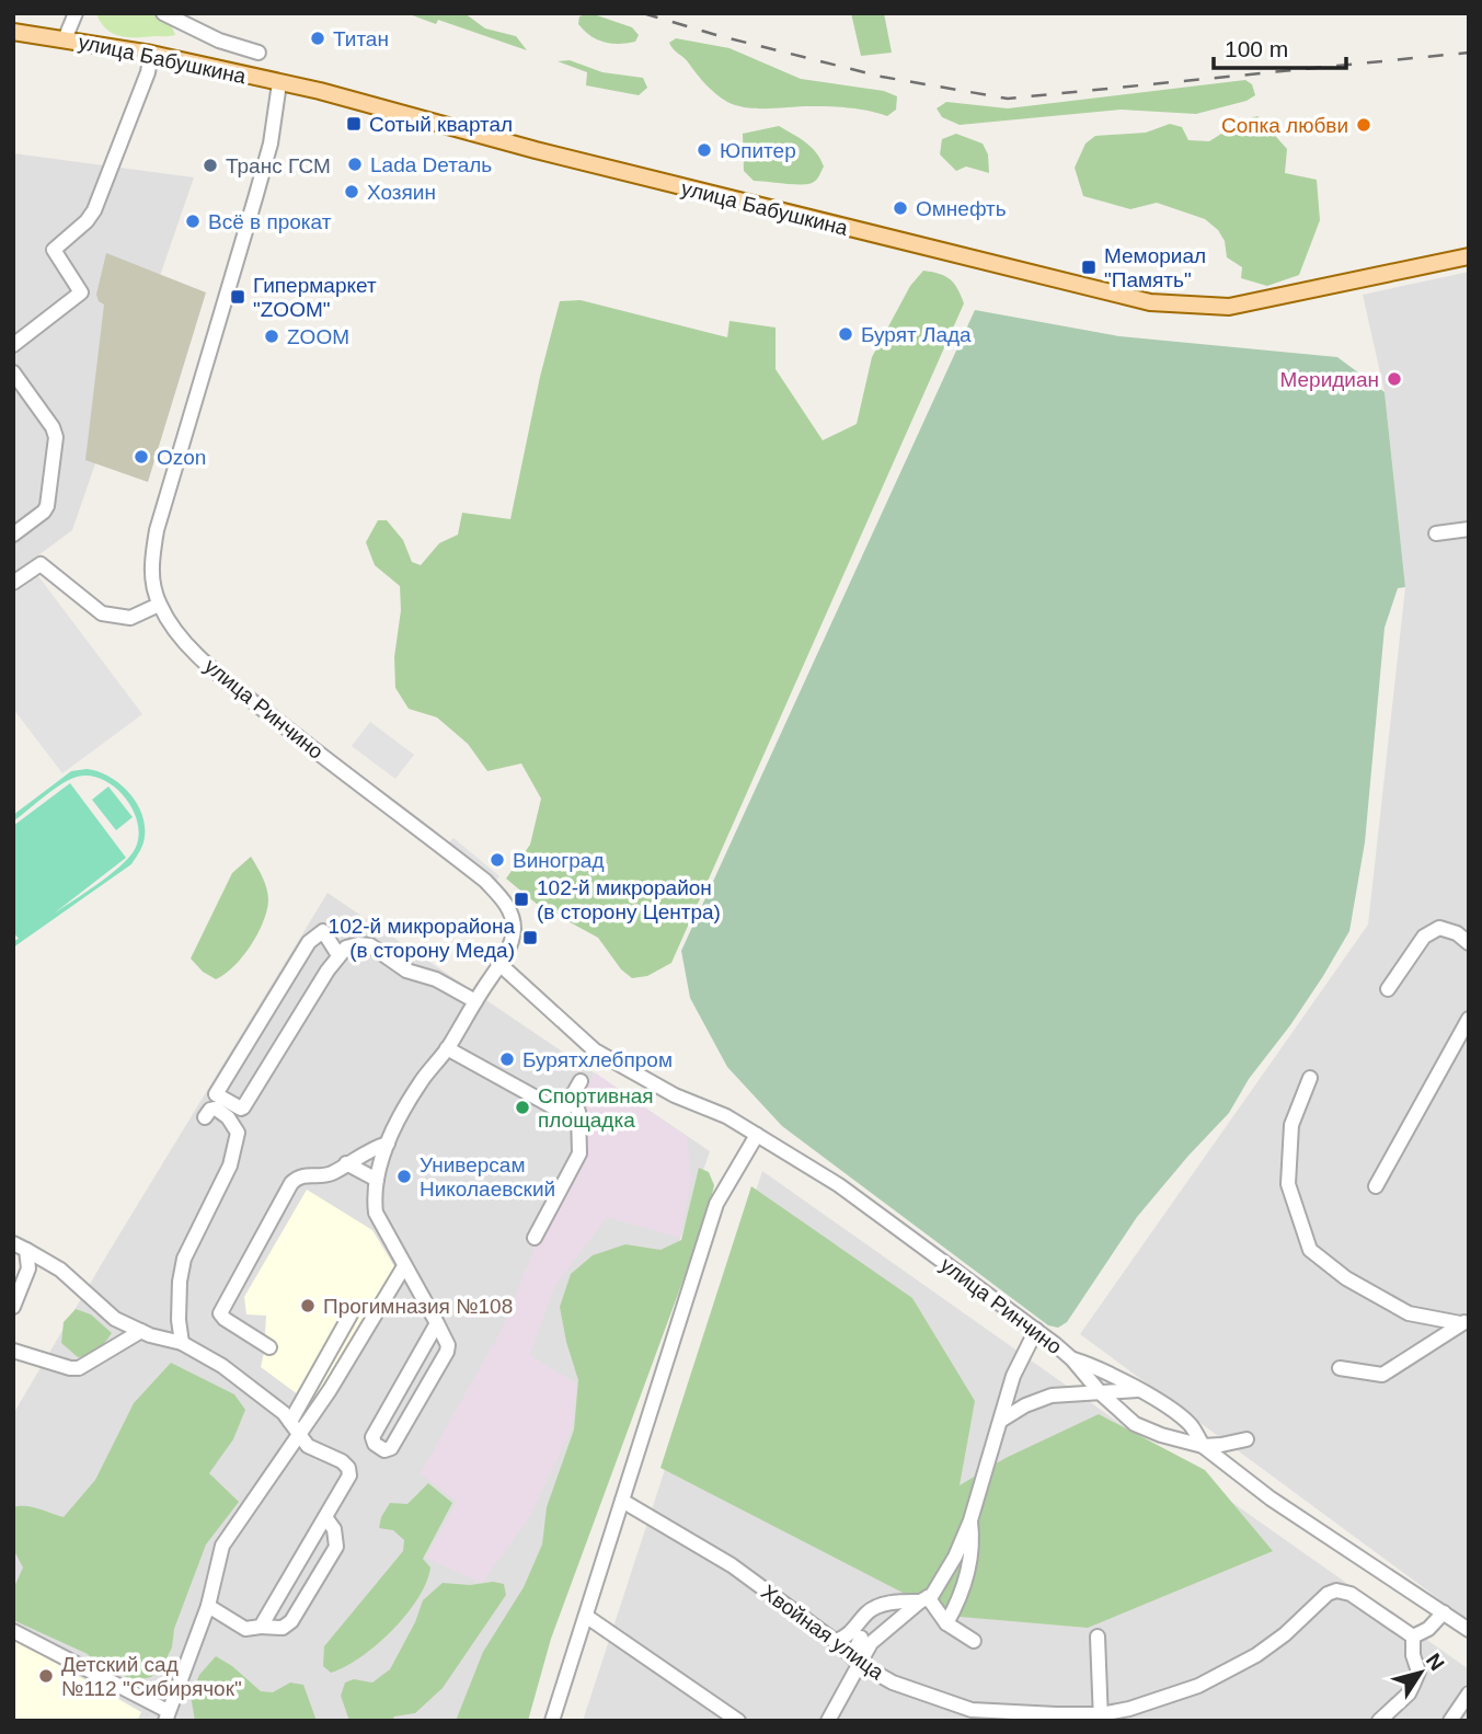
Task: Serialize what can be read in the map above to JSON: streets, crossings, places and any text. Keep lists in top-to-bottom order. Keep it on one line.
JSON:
{"streets":{"main road":["улица Бабушкина"],"street":["улица Ринчино","Хвойная улица"]},"crossings":[["улица Бабушкина","улица Ринчино"]],"places":{"other":["Титан","Сопка любви","Юпитер","Lada Dеталь","Транс ГСМ","Хозяин","Омнефть","Всё в прокат","Бурят Лада","ZOOM","Меридиан","Ozon","Виноград","Бурятхлебпром","Спортивная площадка","Универсам Николаевский","Прогимназия №108","Детский сад №112 \"Сибирячок\""],"transit":["Сотый квартал","Мемориал \"Память\"","Гипермаркет \"ZOOM\"","102-й микрорайон (в сторону Центра)","102-й микрорайона (в сторону Меда)"]},"scale_bar":"100 m","north":"top right"}
